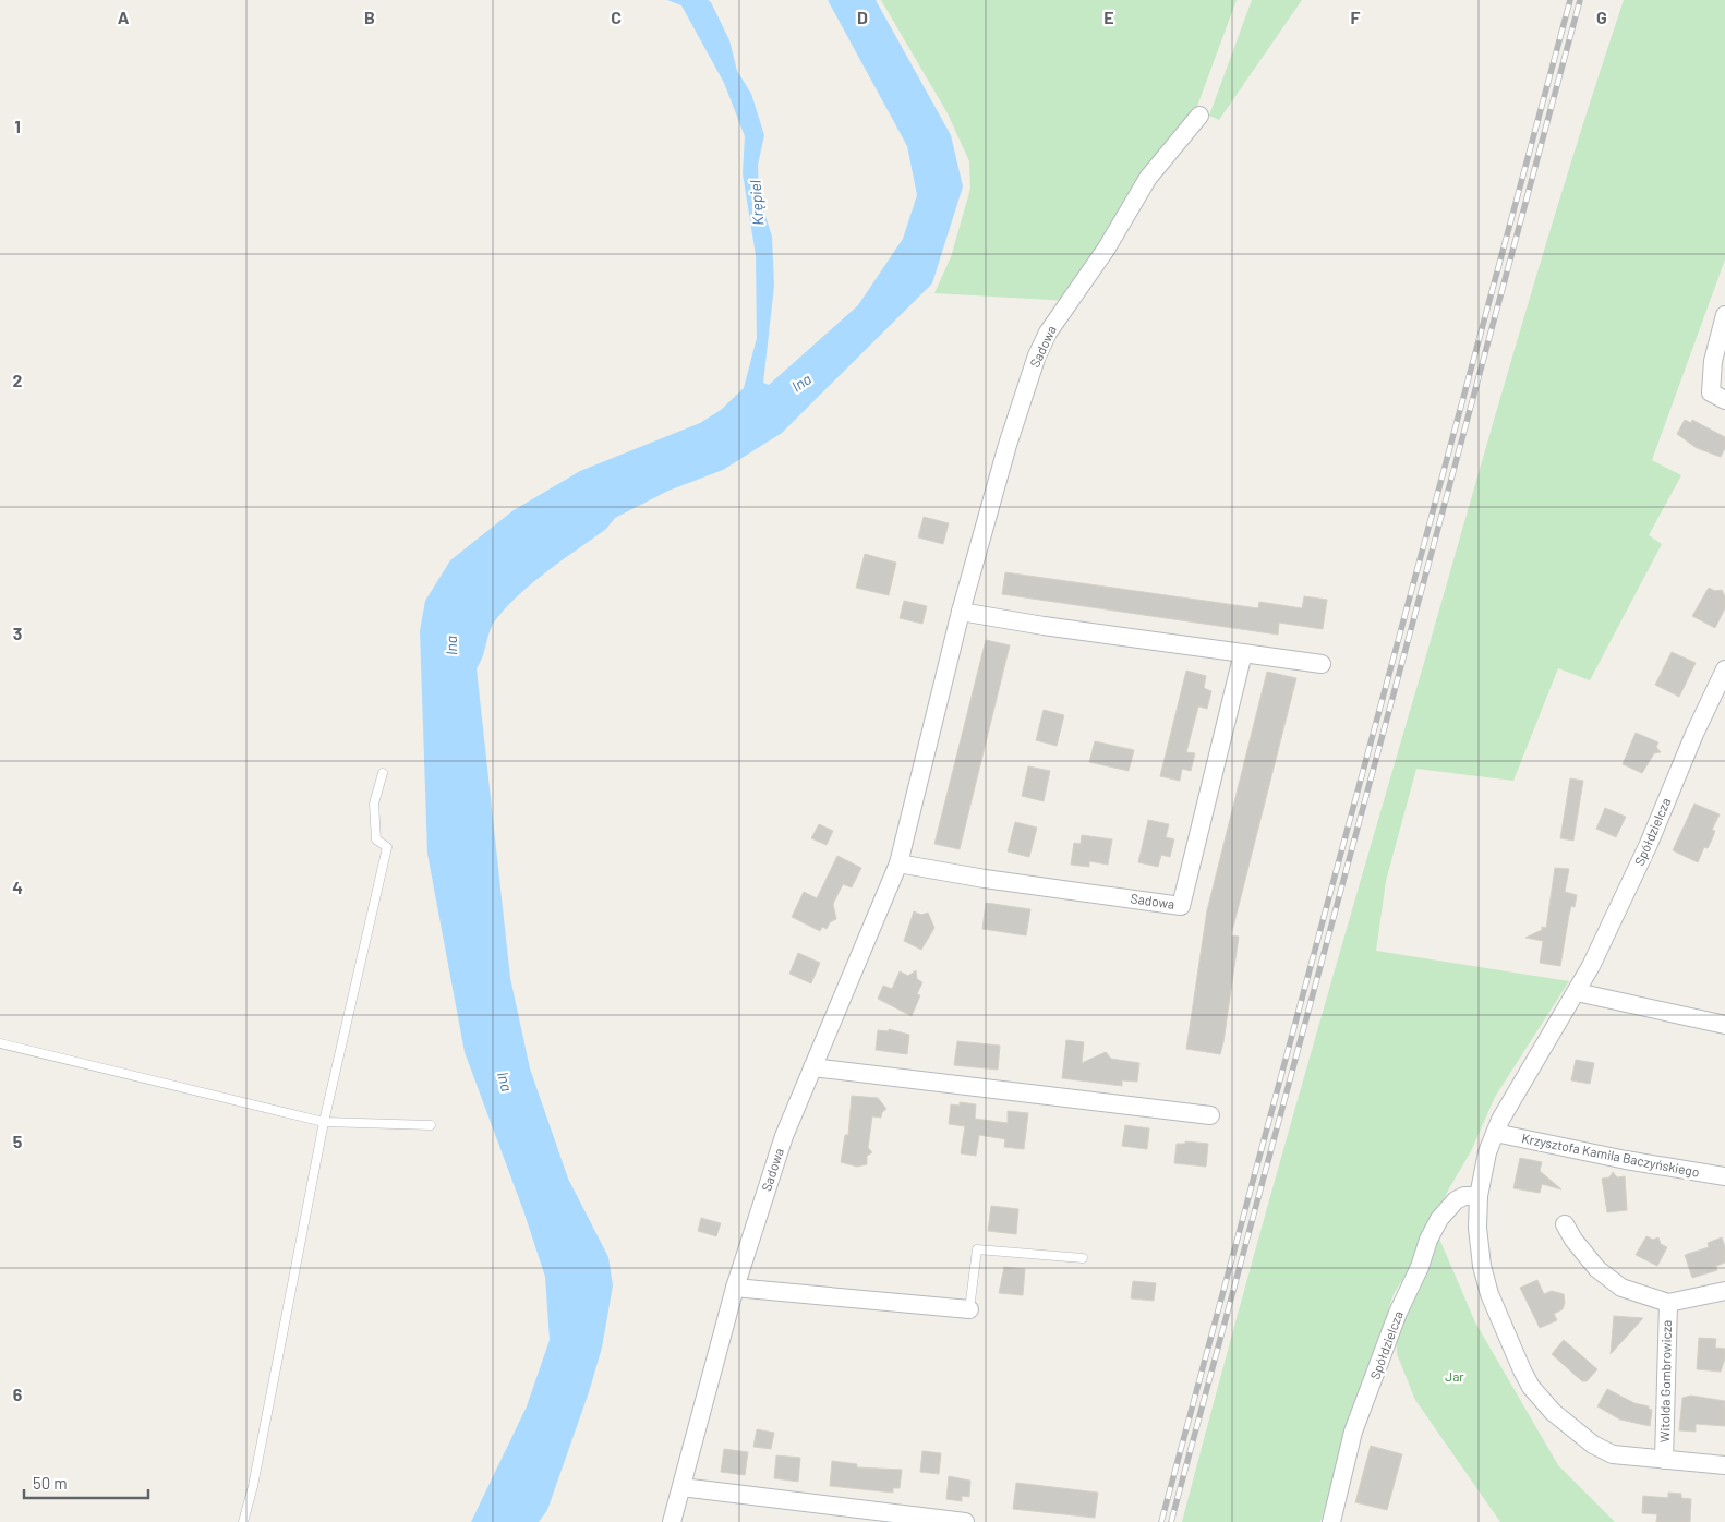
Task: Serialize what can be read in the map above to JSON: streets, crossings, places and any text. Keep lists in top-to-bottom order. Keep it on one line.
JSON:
{"streets":{"street":["Sadowa","Spółdzielcza","Krzysztofa Kamila Baczyńskiego","Witolda Gombrowicza"]},"crossings":[["Spółdzielcza","Krzysztofa Kamila Baczyńskiego"],["Spółdzielcza","Witolda Gombrowicza"],["Krzysztofa Kamila Baczyńskiego","Witolda Gombrowicza"]],"water":["Krępiel","Ina"],"parks":["Jar"],"scale_bar":"50 m","grid":{"columns":["A","B","C","D","E","F","G"],"rows":["1","2","3","4","5","6"]}}
